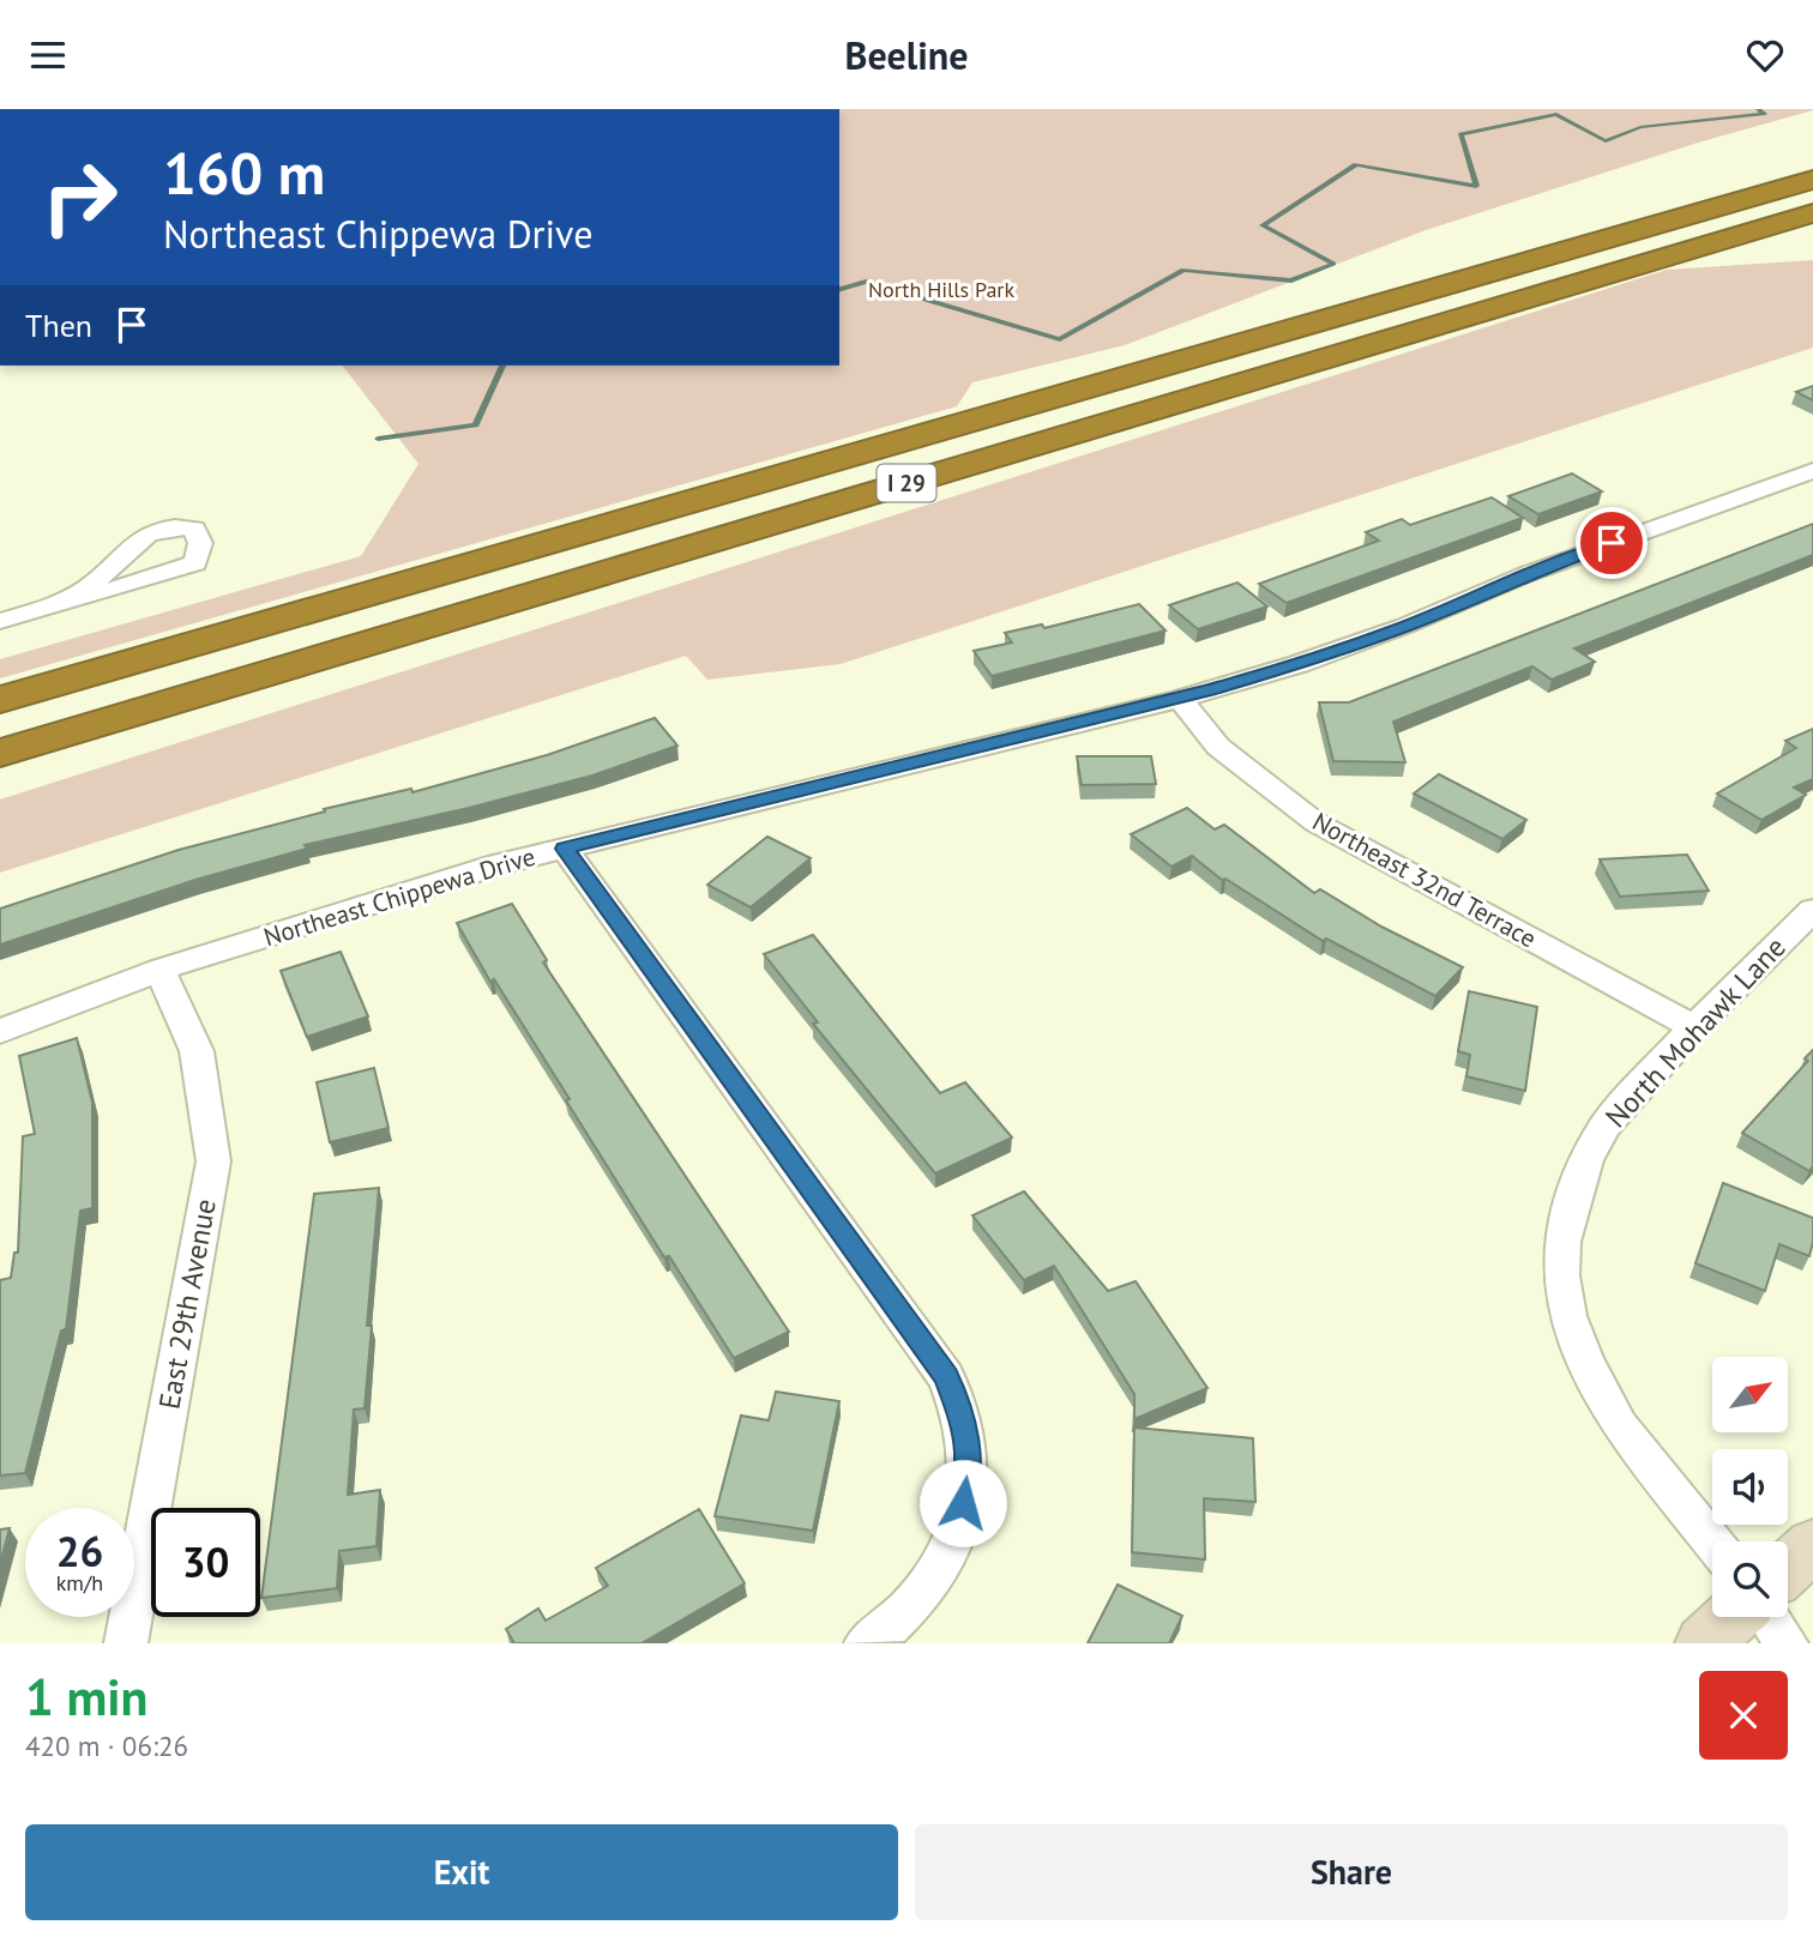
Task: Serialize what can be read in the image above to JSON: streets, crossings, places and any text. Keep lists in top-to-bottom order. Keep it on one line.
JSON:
{"streets":{"highway":["I 29"],"street":["Northeast 32nd Terrace","Northeast Chippewa Drive","North Mohawk Lane","East 29th Avenue"]},"crossings":[["Northeast 32nd Terrace","Northeast Chippewa Drive"],["Northeast 32nd Terrace","North Mohawk Lane"],["Northeast Chippewa Drive","East 29th Avenue"]],"parks":["North Hills Park"],"north":"top right","page":{"header":"Beeline","turn":["160 m","Northeast Chippewa Drive"],"then":"Then","speed":"26 km/h","limit":"30","heading":["1 min","420 m · 06:26"],"buttons":["Exit","Share"]}}
